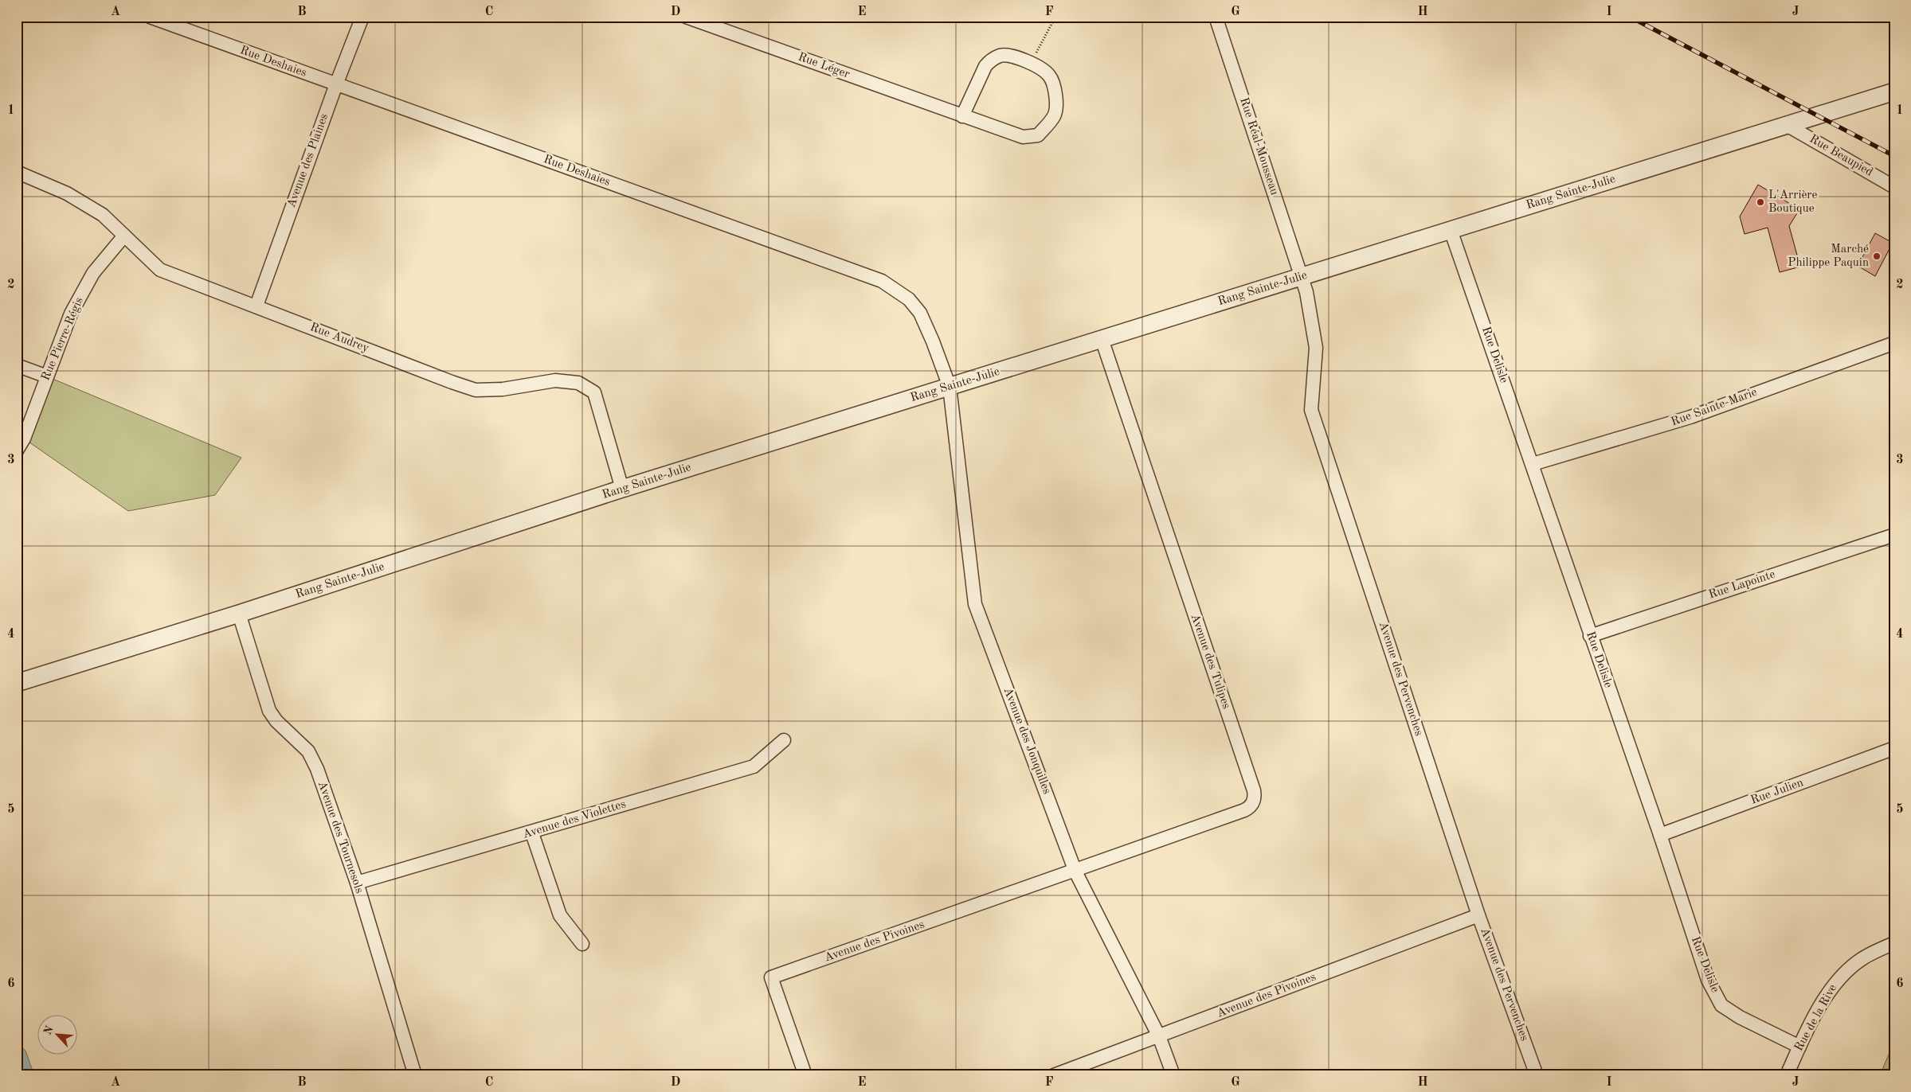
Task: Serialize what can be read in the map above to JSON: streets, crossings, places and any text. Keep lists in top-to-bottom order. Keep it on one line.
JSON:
{"streets":{"street":["Rue Deshaies","Rue Léger","Rue Réal-Mousseau","Rue Beaupied","Avenue des Plaines","Rang Sainte-Julie","Rue Audrey","Rue Pierre-Régis","Rue Delisle","Rue Sainte-Marie","Rue Lapointe","Avenue des Tulipes","Avenue des Pervenches","Avenue des Jonquilles","Rue Julien","Avenue des Violettes","Avenue des Tournesols","Avenue des Pivoines","Rue de la Rive"]},"crossings":[["Rue Deshaies","Avenue des Plaines"],["Rue Deshaies","Rang Sainte-Julie"],["Rue Deshaies","Avenue des Jonquilles"],["Rue Réal-Mousseau","Rang Sainte-Julie"],["Rue Réal-Mousseau","Avenue des Pervenches"],["Rue Beaupied","Rang Sainte-Julie"],["Avenue des Plaines","Rue Audrey"],["Rang Sainte-Julie","Rue Audrey"],["Rang Sainte-Julie","Rue Delisle"],["Rang Sainte-Julie","Avenue des Tulipes"],["Rang Sainte-Julie","Avenue des Pervenches"],["Rang Sainte-Julie","Avenue des Jonquilles"],["Rang Sainte-Julie","Avenue des Tournesols"],["Rue Audrey","Rue Pierre-Régis"],["Rue Delisle","Rue Sainte-Marie"],["Rue Delisle","Rue Lapointe"],["Rue Delisle","Rue Julien"],["Rue Delisle","Rue de la Rive"],["Avenue des Tulipes","Avenue des Jonquilles"],["Avenue des Tulipes","Avenue des Pivoines"],["Avenue des Pervenches","Avenue des Pivoines"],["Avenue des Jonquilles","Avenue des Pivoines"],["Avenue des Violettes","Avenue des Tournesols"]],"places":["L'Arrière Boutique","Marché Philippe Paquin"],"north":"top left","grid":{"columns":["A","B","C","D","E","F","G","H","I","J"],"rows":["1","2","3","4","5","6"]}}
